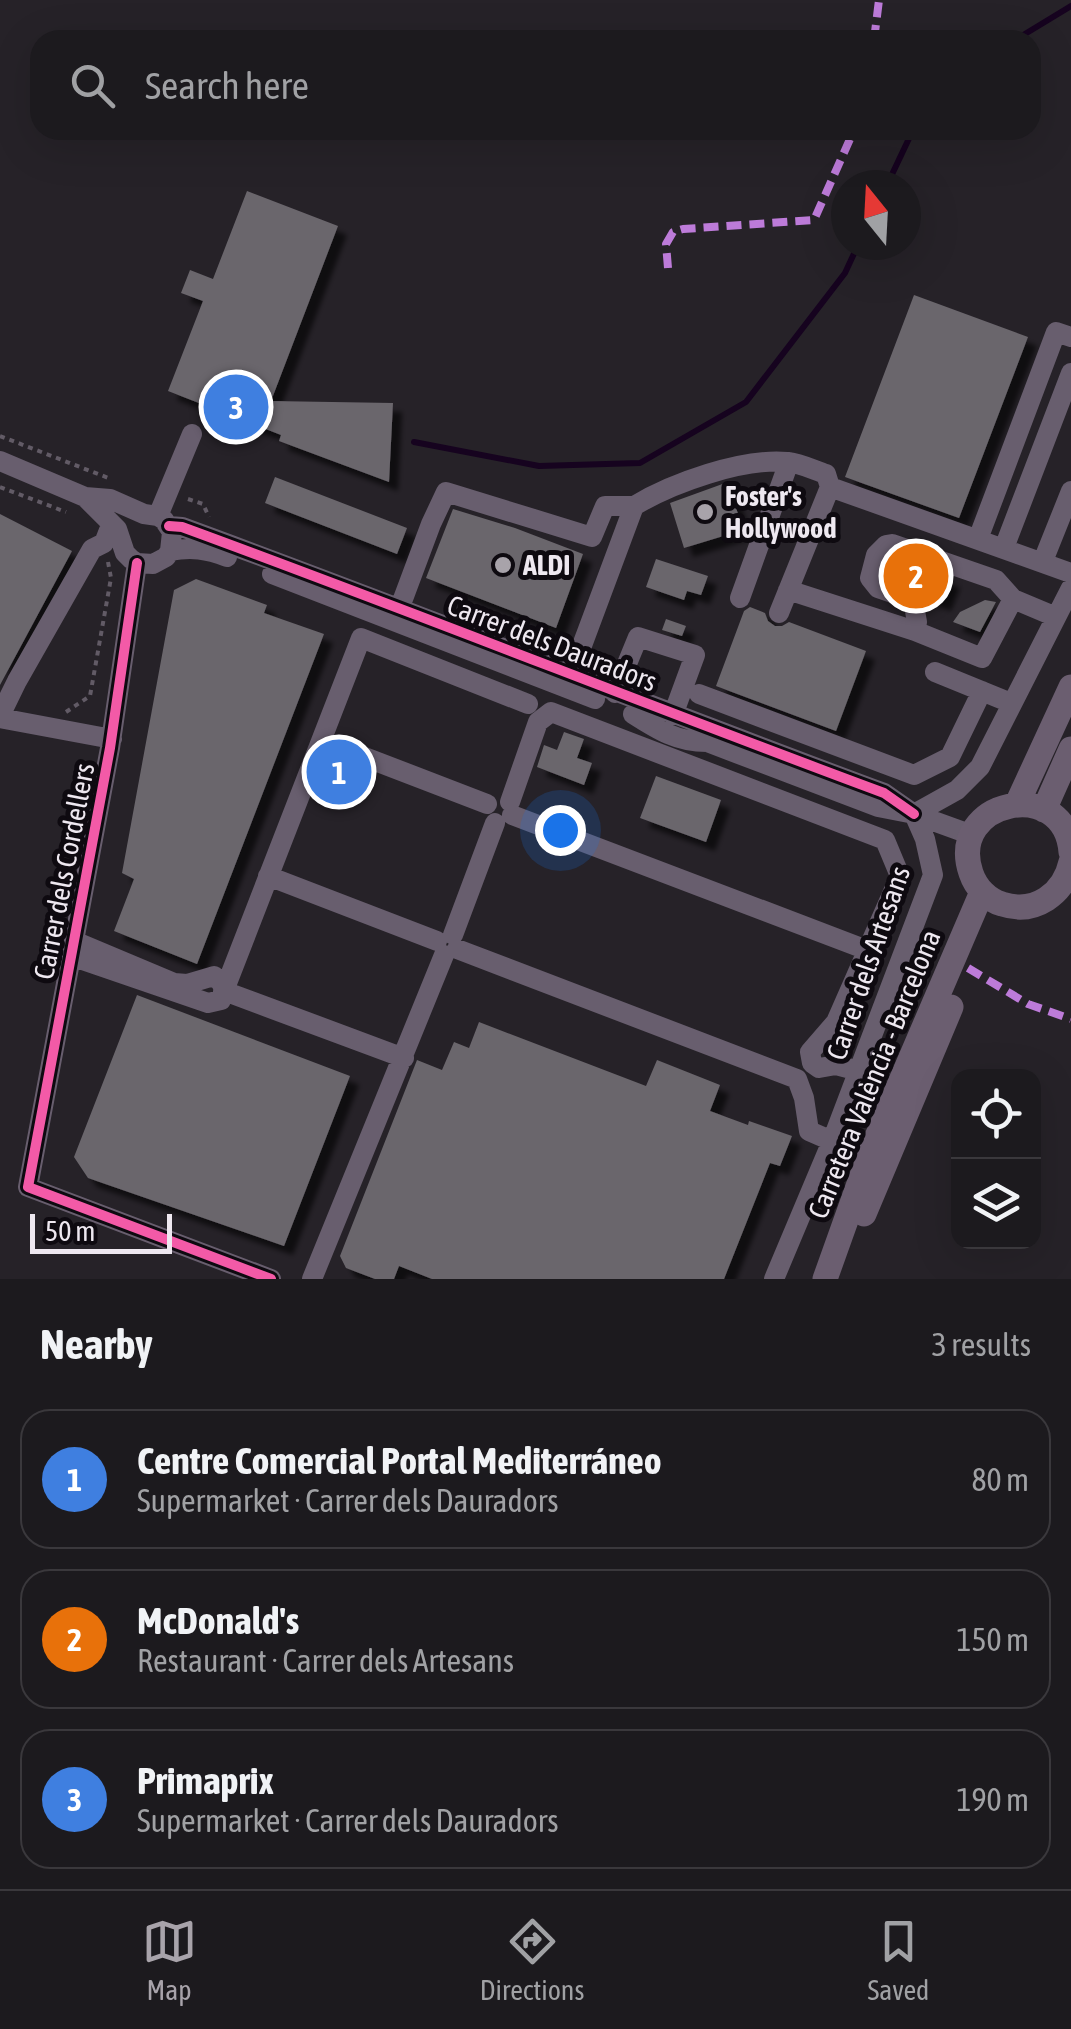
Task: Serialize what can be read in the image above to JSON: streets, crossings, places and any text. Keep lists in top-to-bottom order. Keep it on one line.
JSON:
{"streets":{"main road":["Carretera València - Barcelona"],"street":["Carrer dels Dauradors","Carrer dels Cordellers","Carrer dels Artesans"]},"crossings":[["Carrer dels Dauradors","Carrer dels Cordellers"],["Carrer dels Dauradors","Carrer dels Artesans"]],"places":["Foster's Hollywood","ALDI"],"scale_bar":"50 m","north":"top","page":{"search":"Search here","pins":["3","2","1"],"scale":"50 m","heading":["Nearby","3 results"],"list":[{"mark":"1","name":"Centre Comercial Portal Mediterráneo","note":"Supermarket · Carrer dels Dauradors","value":"80 m"},{"mark":"2","name":"McDonald's","note":"Restaurant · Carrer dels Artesans","value":"150 m"},{"mark":"3","name":"Primaprix","note":"Supermarket · Carrer dels Dauradors","value":"190 m"}],"nav":["Map","Directions","Saved"]}}
